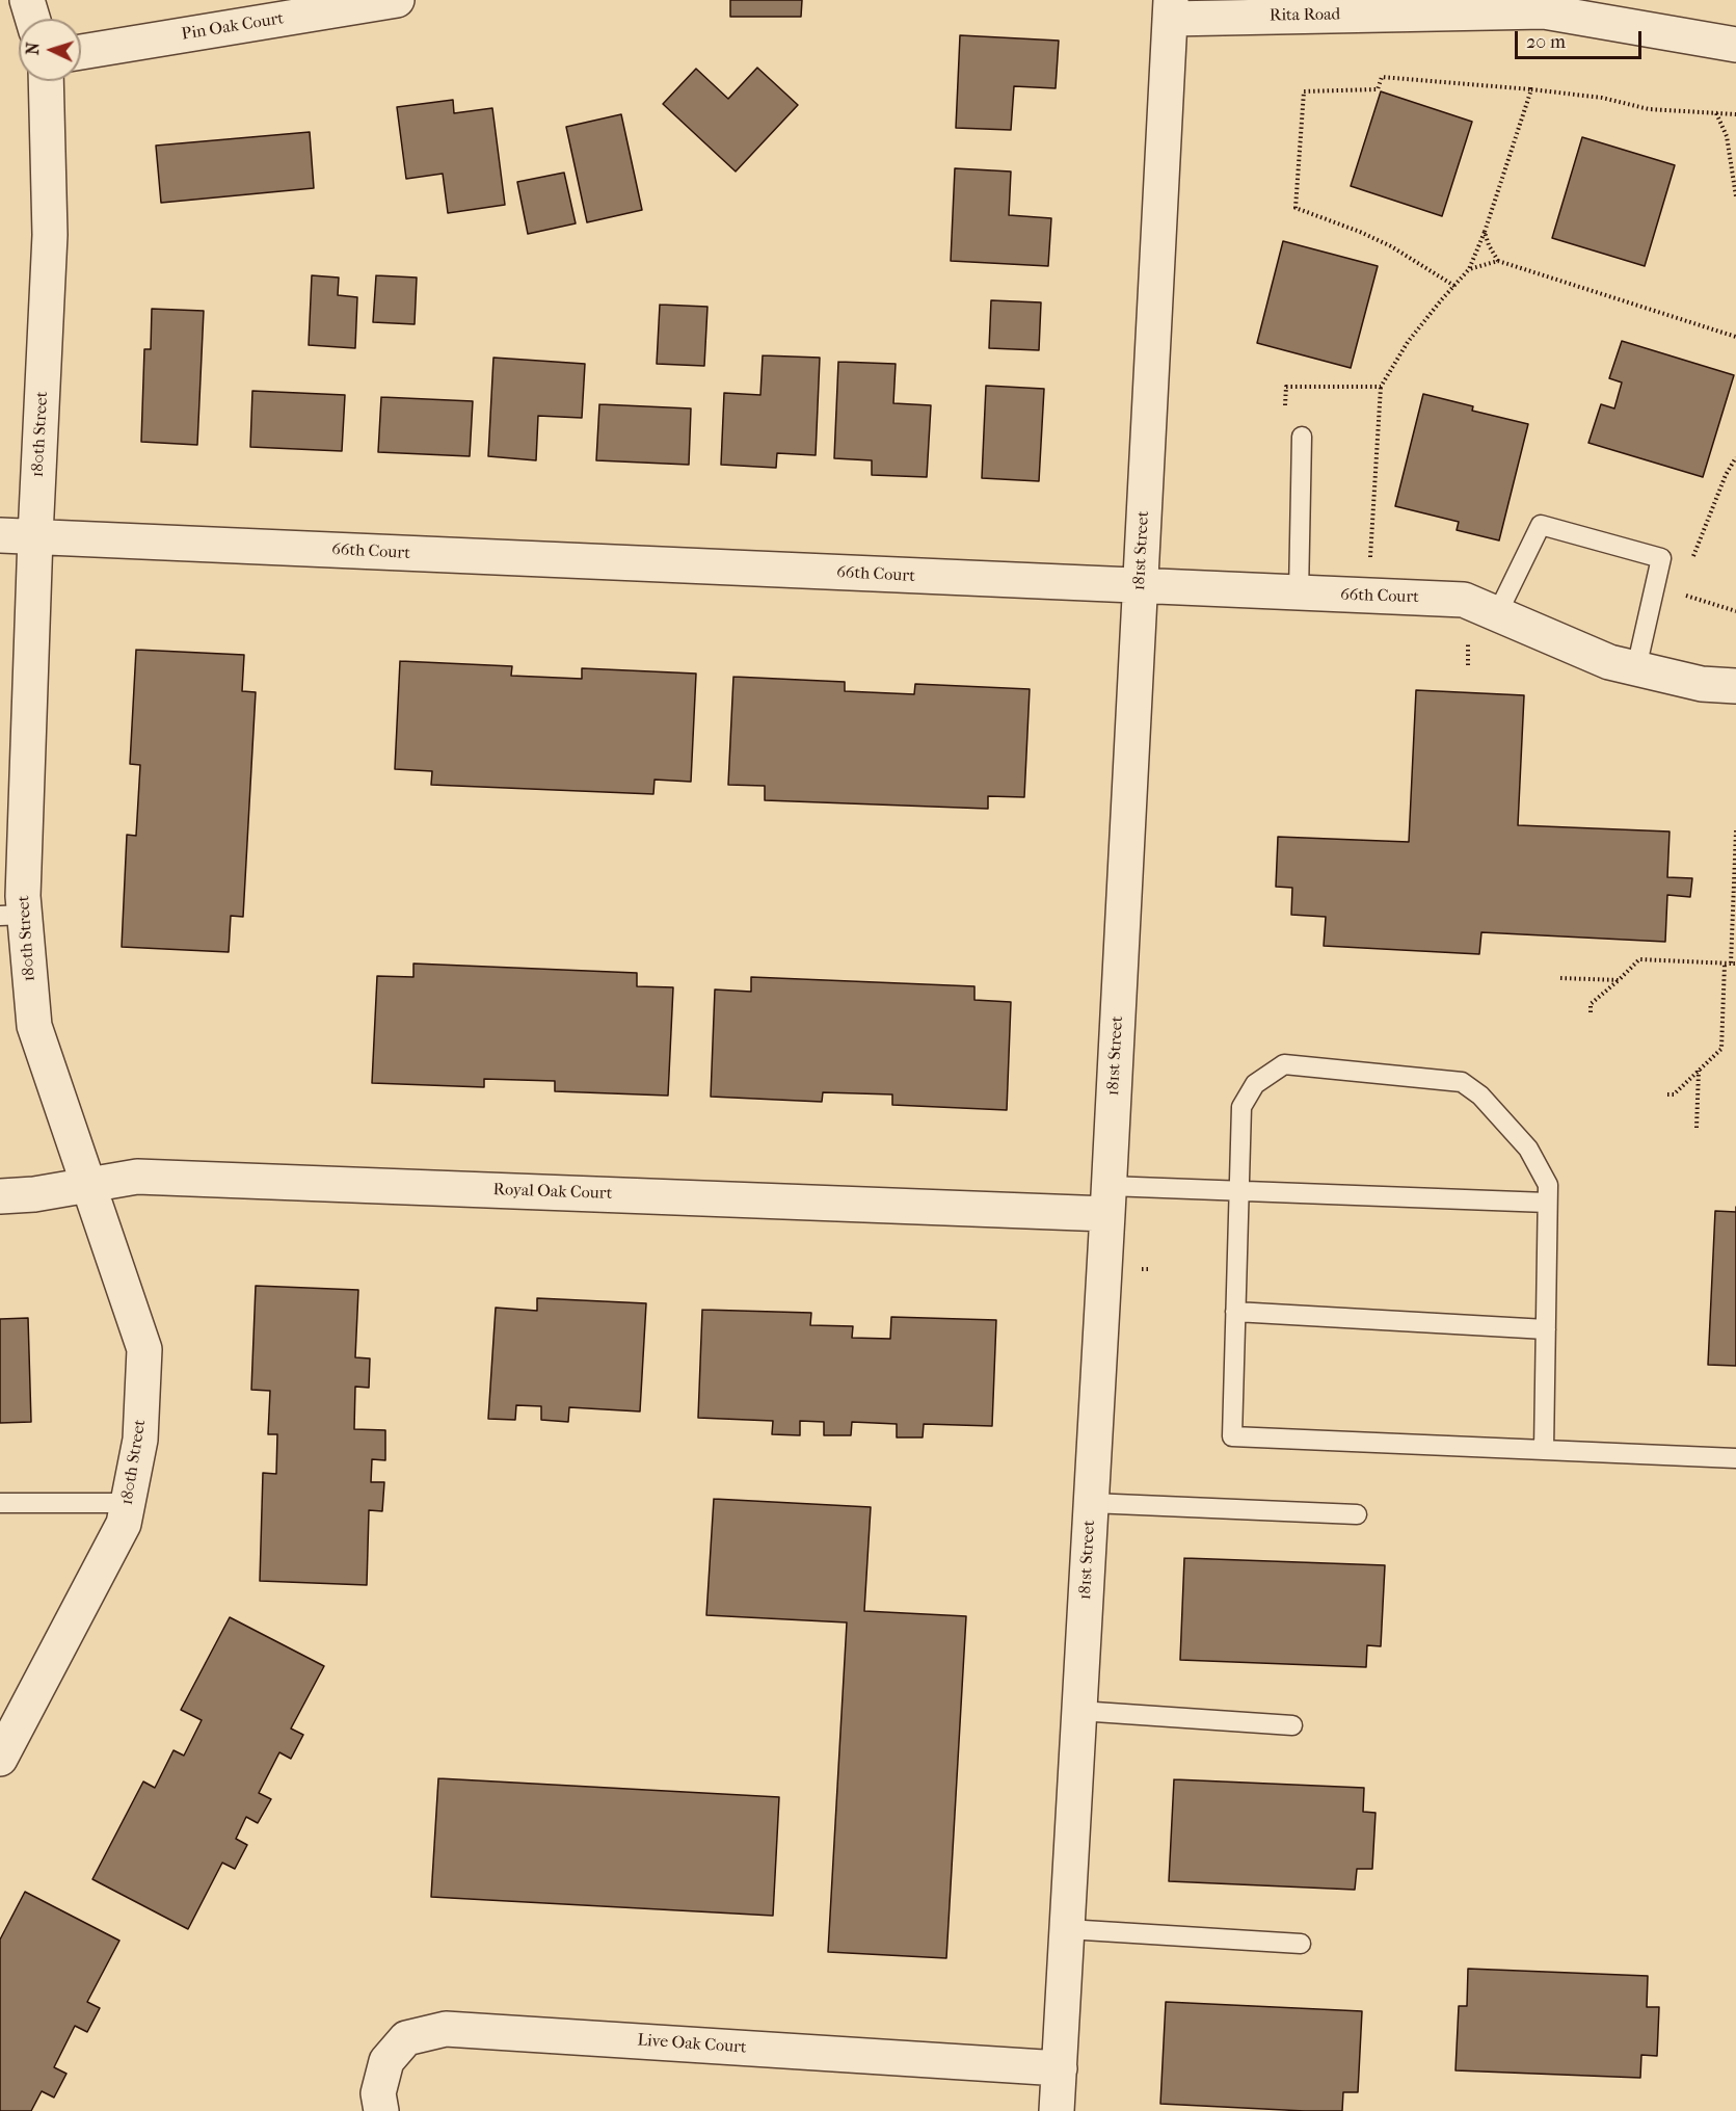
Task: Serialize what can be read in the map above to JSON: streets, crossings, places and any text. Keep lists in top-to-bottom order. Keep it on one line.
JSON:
{"streets":{"street":["Rita Road","Pin Oak Court","180th Street","181st Street","66th Court","Royal Oak Court","Live Oak Court"]},"crossings":[["Rita Road","181st Street"],["180th Street","66th Court"],["180th Street","Royal Oak Court"],["181st Street","66th Court"],["181st Street","Royal Oak Court"],["181st Street","Live Oak Court"]],"scale_bar":"20 m","north":"left"}
